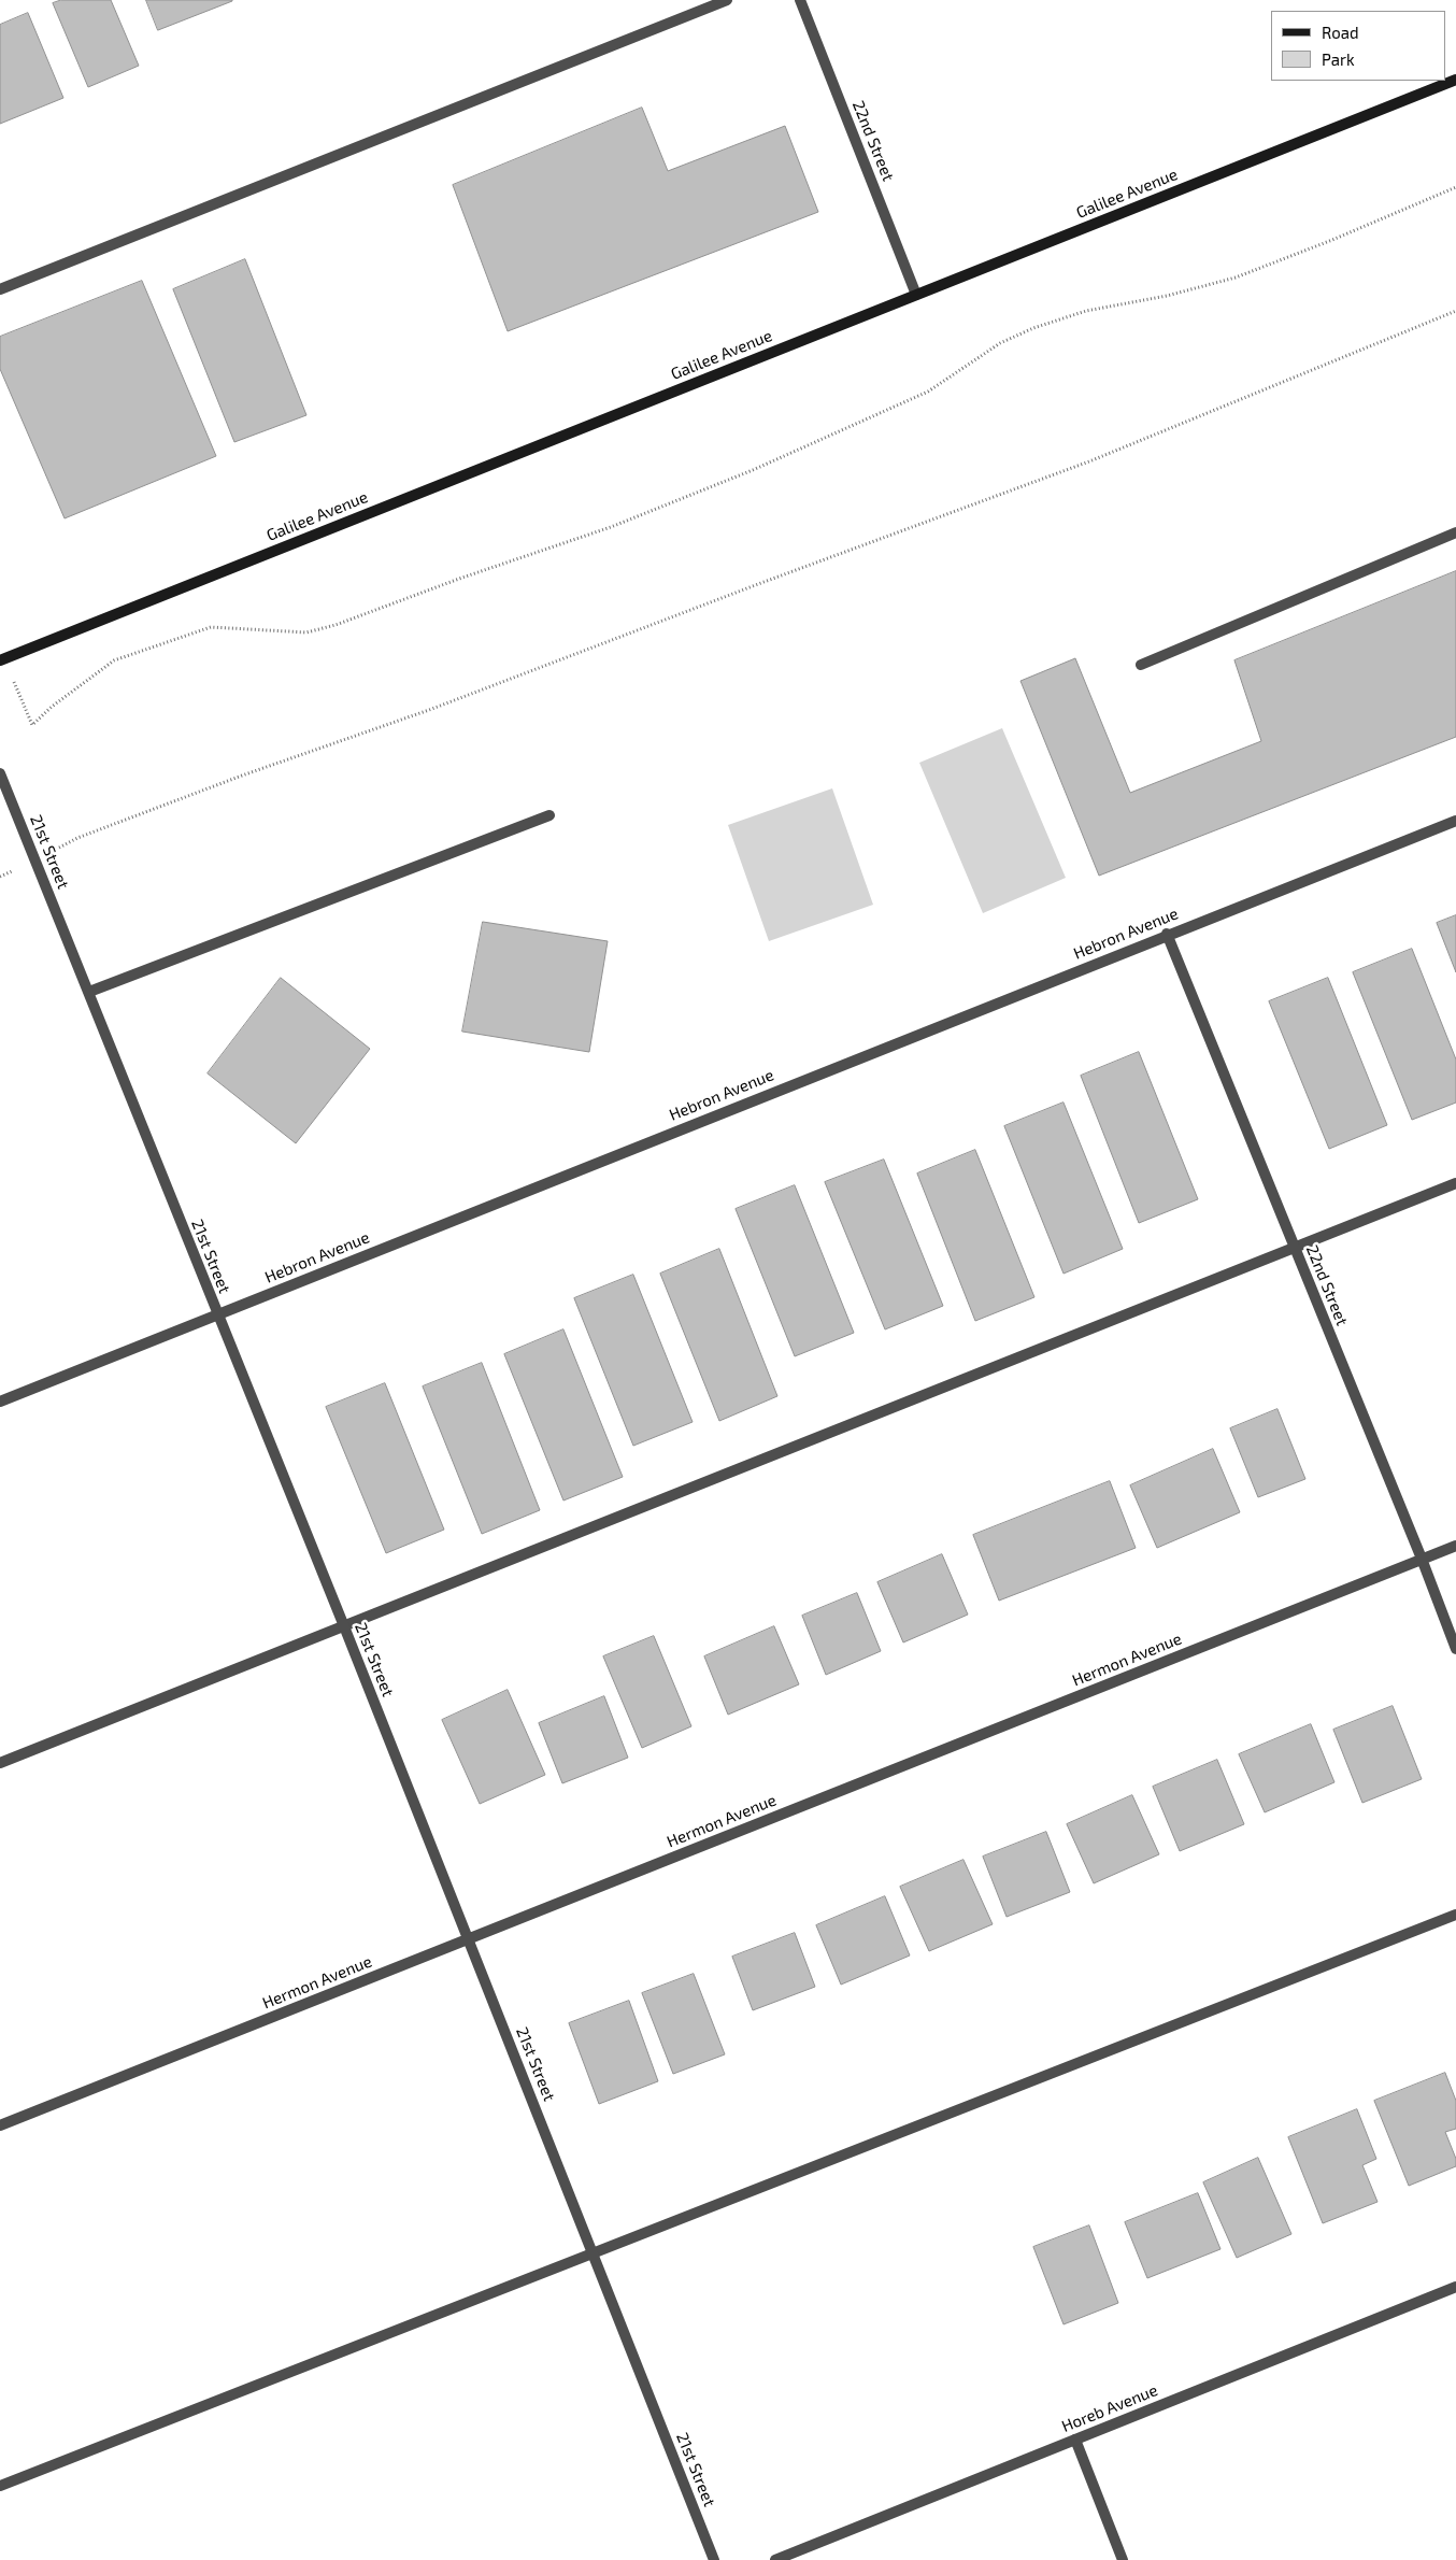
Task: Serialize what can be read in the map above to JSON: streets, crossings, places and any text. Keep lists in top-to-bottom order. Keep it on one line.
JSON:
{"streets":{"street":["22nd Street","Galilee Avenue","21st Street","Hebron Avenue","Hermon Avenue","Horeb Avenue"]},"crossings":[["22nd Street","Galilee Avenue"],["22nd Street","Hebron Avenue"],["22nd Street","Hermon Avenue"],["21st Street","Hebron Avenue"],["21st Street","Hermon Avenue"]],"legend":["Road","Park"]}
